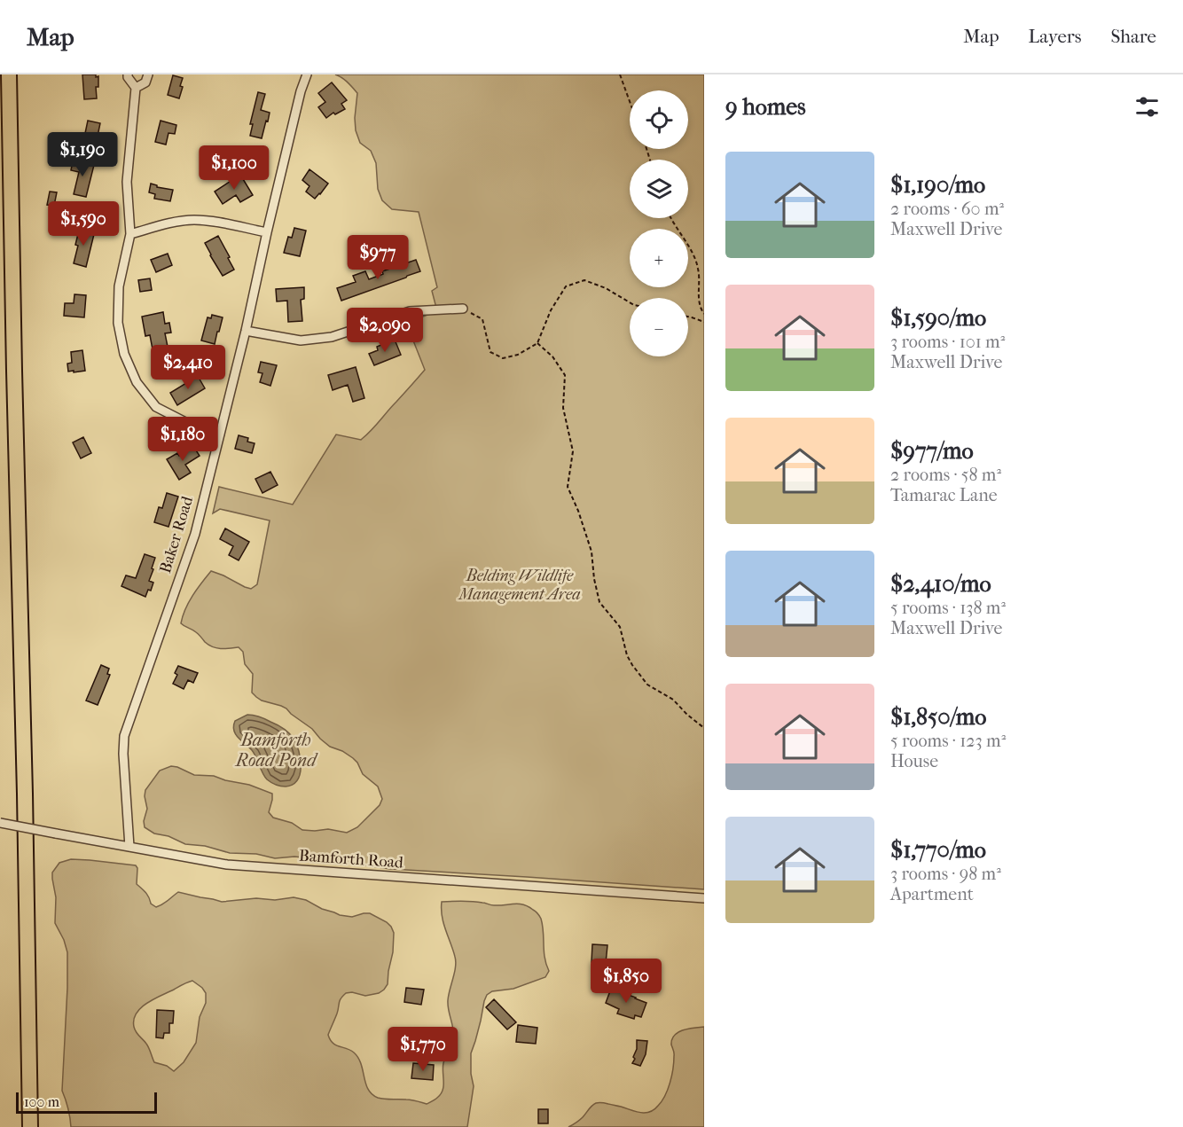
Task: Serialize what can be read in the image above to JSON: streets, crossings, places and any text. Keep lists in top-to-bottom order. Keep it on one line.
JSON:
{"streets":{"street":["Baker Road","Bamforth Road"]},"crossings":[["Baker Road","Bamforth Road"]],"water":["Bamforth Road Pond"],"parks":["Belding Wildlife Management Area"],"scale_bar":"100 m","page":{"header":"Map","nav":["Map","Layers","Share"],"heading":"9 homes","map_buttons":["+","−"],"price":["$1,190","$1,100","$1,590","$977","$2,090","$2,410","$1,180","$1,850","$1,770"],"list":[{"name":"$1,190/mo","note":"2 rooms · 60 m² · Maxwell Drive"},{"name":"$1,590/mo","note":"3 rooms · 101 m² · Maxwell Drive"},{"name":"$977/mo","note":"2 rooms · 58 m² · Tamarac Lane"},{"name":"$2,410/mo","note":"5 rooms · 138 m² · Maxwell Drive"},{"name":"$1,850/mo","note":"5 rooms · 123 m² · House"},{"name":"$1,770/mo","note":"3 rooms · 98 m² · Apartment"}],"scale":"100 m"}}
